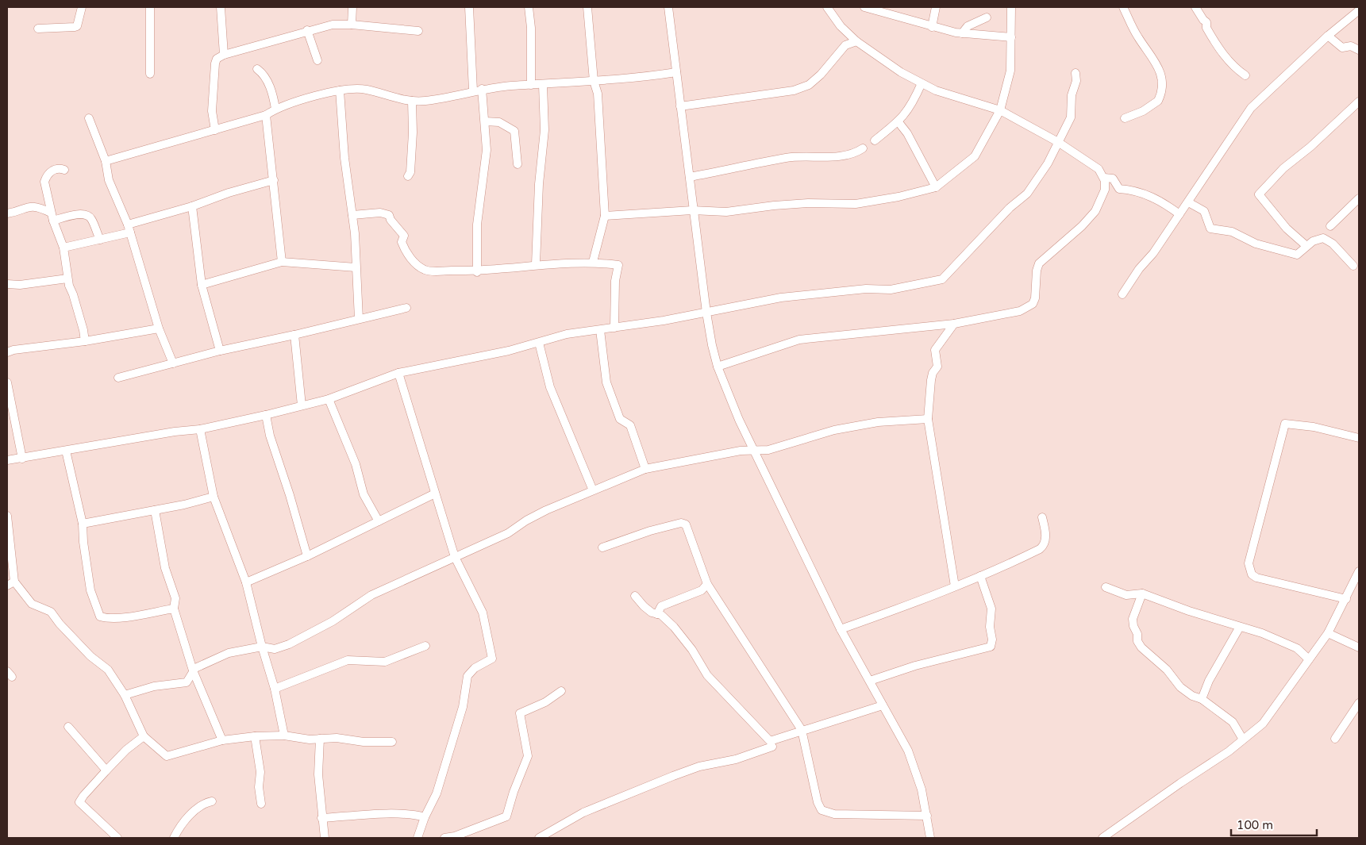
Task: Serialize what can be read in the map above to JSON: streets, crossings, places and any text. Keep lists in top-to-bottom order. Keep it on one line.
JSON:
{"scale_bar":"100 m"}
